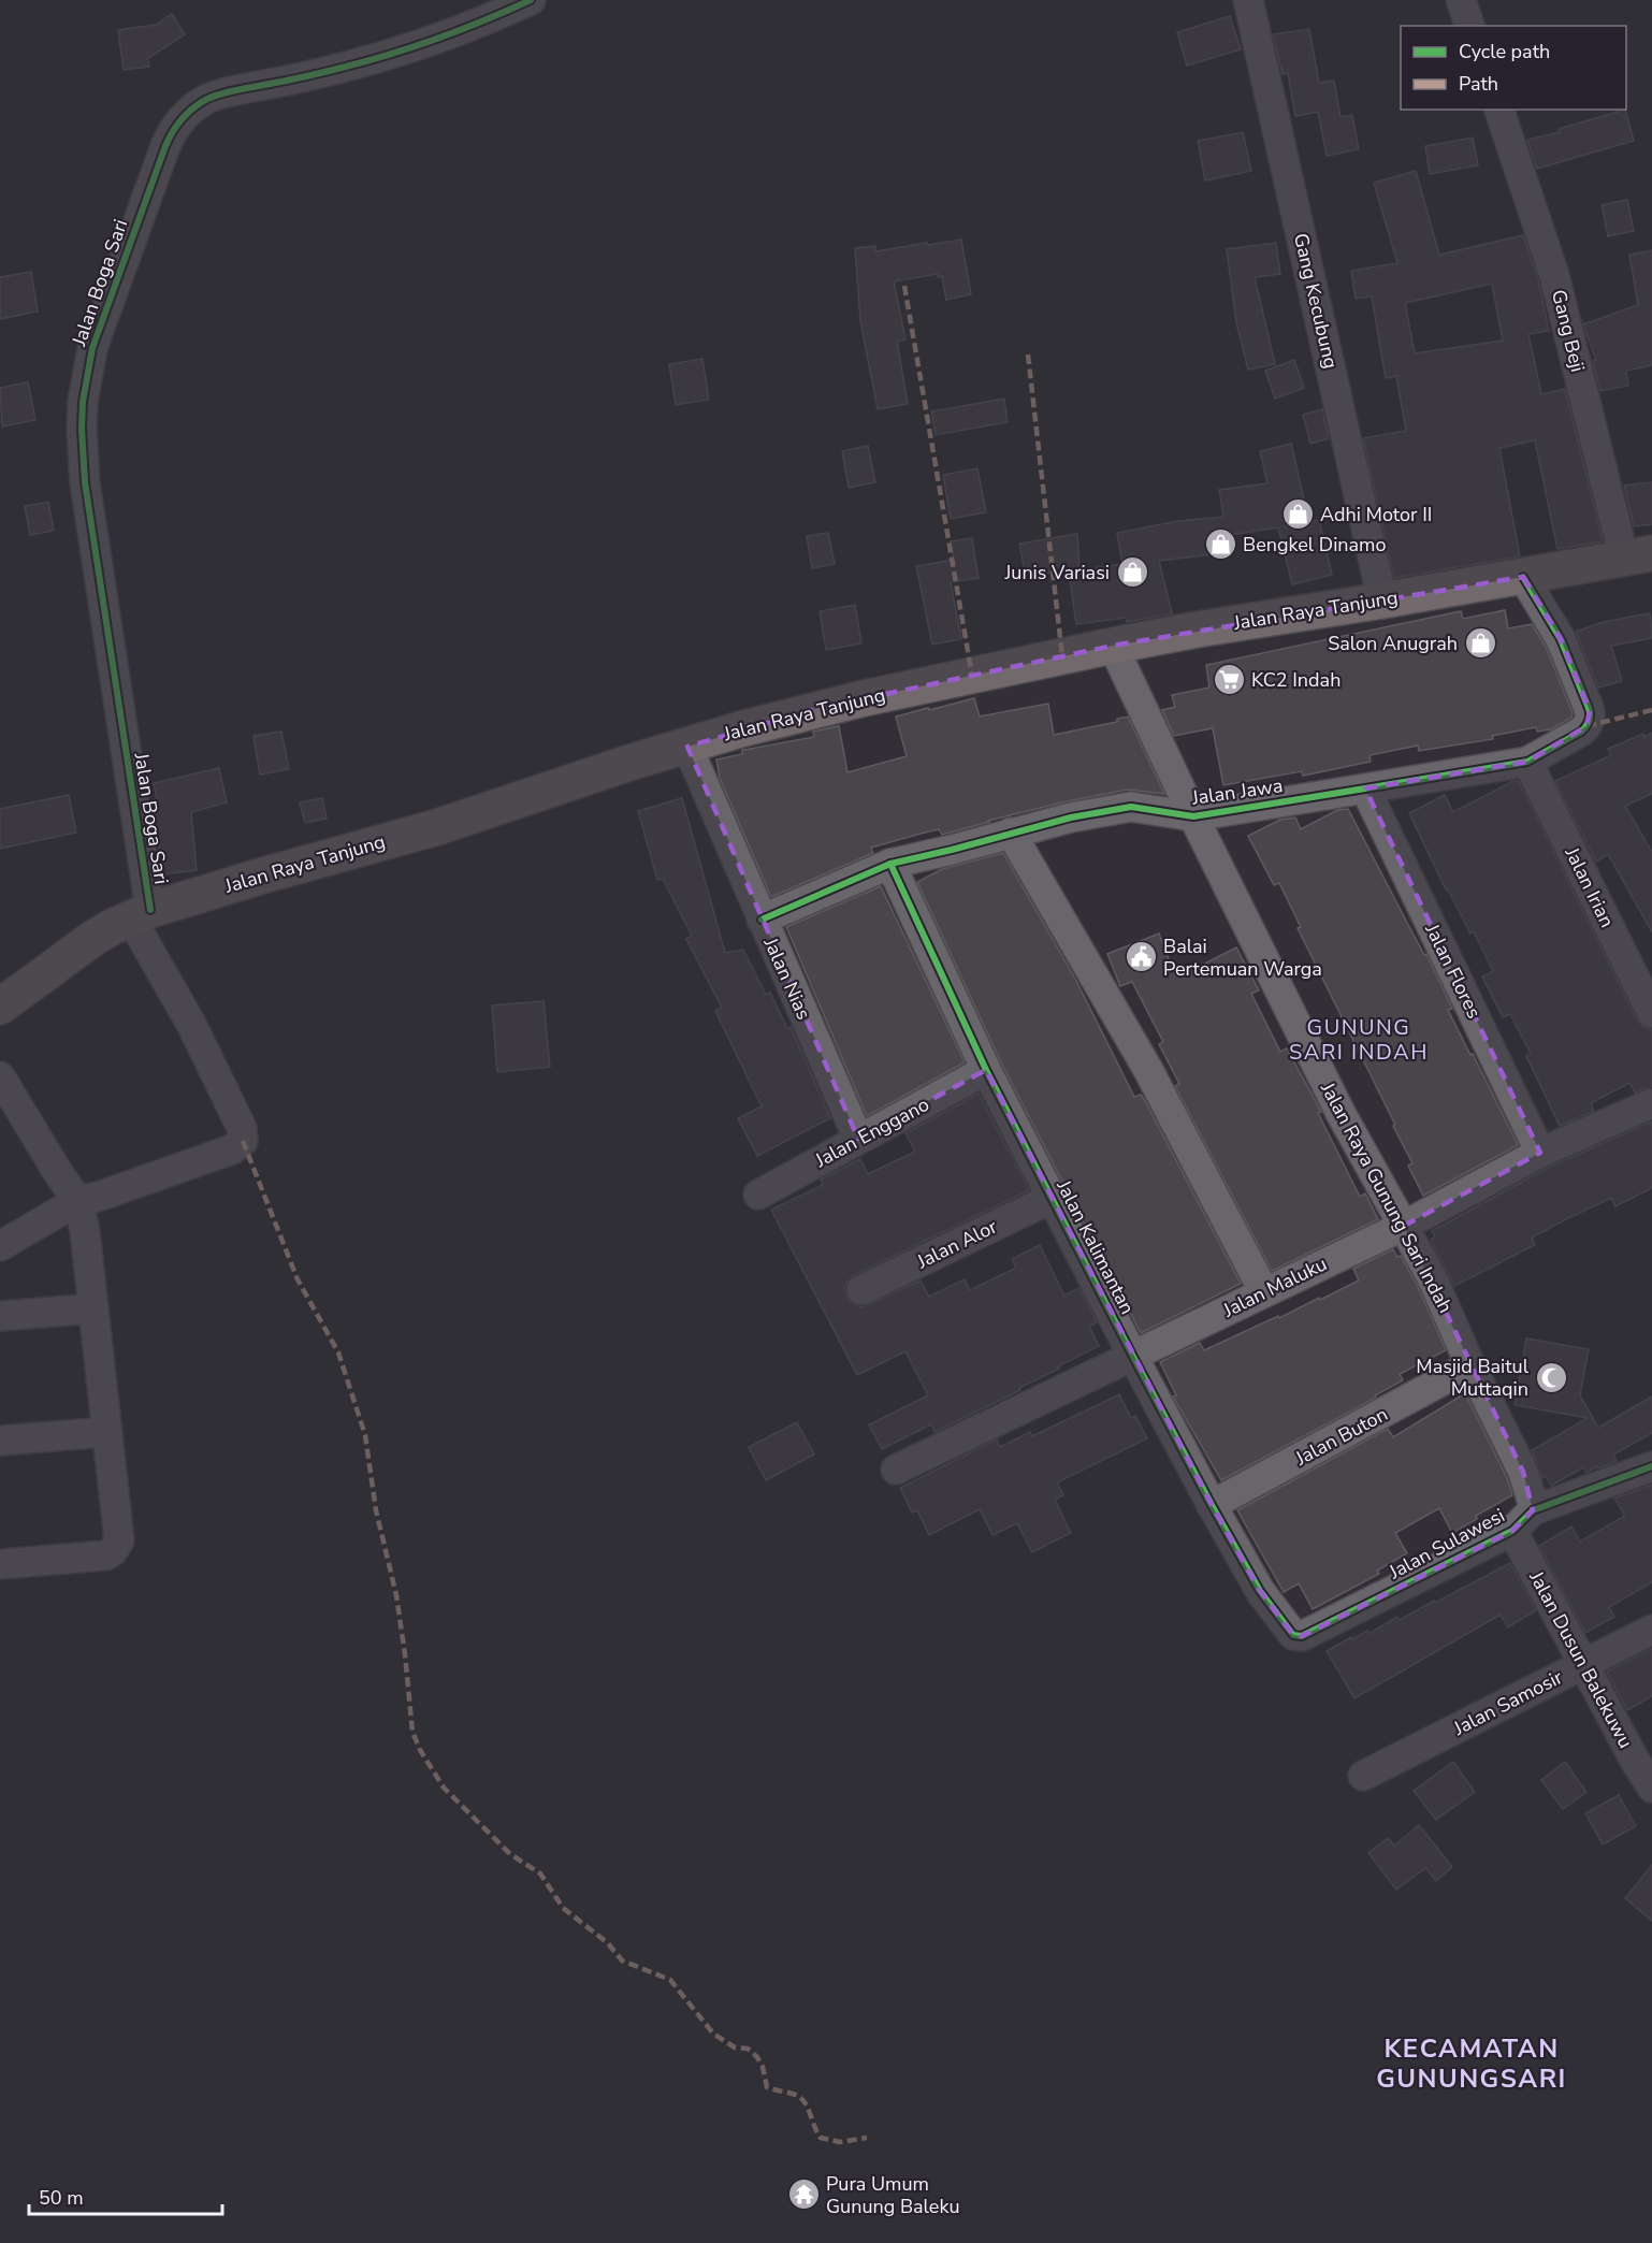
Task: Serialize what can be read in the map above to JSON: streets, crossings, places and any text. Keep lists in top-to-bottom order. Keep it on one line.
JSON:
{"streets":{"main road":["Jalan Raya Tanjung"],"street":["Jalan Boga Sari","Gang Kecubung","Gang Beji","Jalan Jawa","Jalan Irian","Jalan Flores","Jalan Nias","Jalan Enggano","Jalan Raya Gunung Sari Indah","Jalan Alor","Jalan Kalimantan","Jalan Maluku","Jalan Buton","Jalan Sulawesi","Jalan Dusun Balekuwu","Jalan Samosir"]},"crossings":[["Jalan Boga Sari","Jalan Raya Tanjung"],["Gang Kecubung","Jalan Raya Tanjung"],["Gang Beji","Jalan Raya Tanjung"],["Jalan Raya Tanjung","Jalan Jawa"],["Jalan Raya Tanjung","Jalan Nias"],["Jalan Raya Tanjung","Jalan Raya Gunung Sari Indah"],["Jalan Jawa","Jalan Irian"],["Jalan Jawa","Jalan Flores"],["Jalan Jawa","Jalan Nias"],["Jalan Jawa","Jalan Raya Gunung Sari Indah"],["Jalan Jawa","Jalan Kalimantan"],["Jalan Flores","Jalan Maluku"],["Jalan Nias","Jalan Enggano"],["Jalan Enggano","Jalan Kalimantan"],["Jalan Raya Gunung Sari Indah","Jalan Maluku"],["Jalan Raya Gunung Sari Indah","Jalan Buton"],["Jalan Raya Gunung Sari Indah","Jalan Sulawesi"],["Jalan Alor","Jalan Kalimantan"],["Jalan Kalimantan","Jalan Maluku"],["Jalan Kalimantan","Jalan Buton"],["Jalan Kalimantan","Jalan Sulawesi"],["Jalan Sulawesi","Jalan Dusun Balekuwu"],["Jalan Dusun Balekuwu","Jalan Samosir"]],"districts":["GUNUNG SARI INDAH","KECAMATAN GUNUNGSARI"],"places":{"shop":["Adhi Motor II","Bengkel Dinamo","Junis Variasi","Salon Anugrah"],"supermarket":["KC2 Indah"],"public building":["Balai Pertemuan Warga"],"mosque":["Masjid Baitul Muttaqin"],"temple":["Pura Umum Gunung Baleku"]},"legend":["Cycle path","Path"],"scale_bar":"50 m"}
